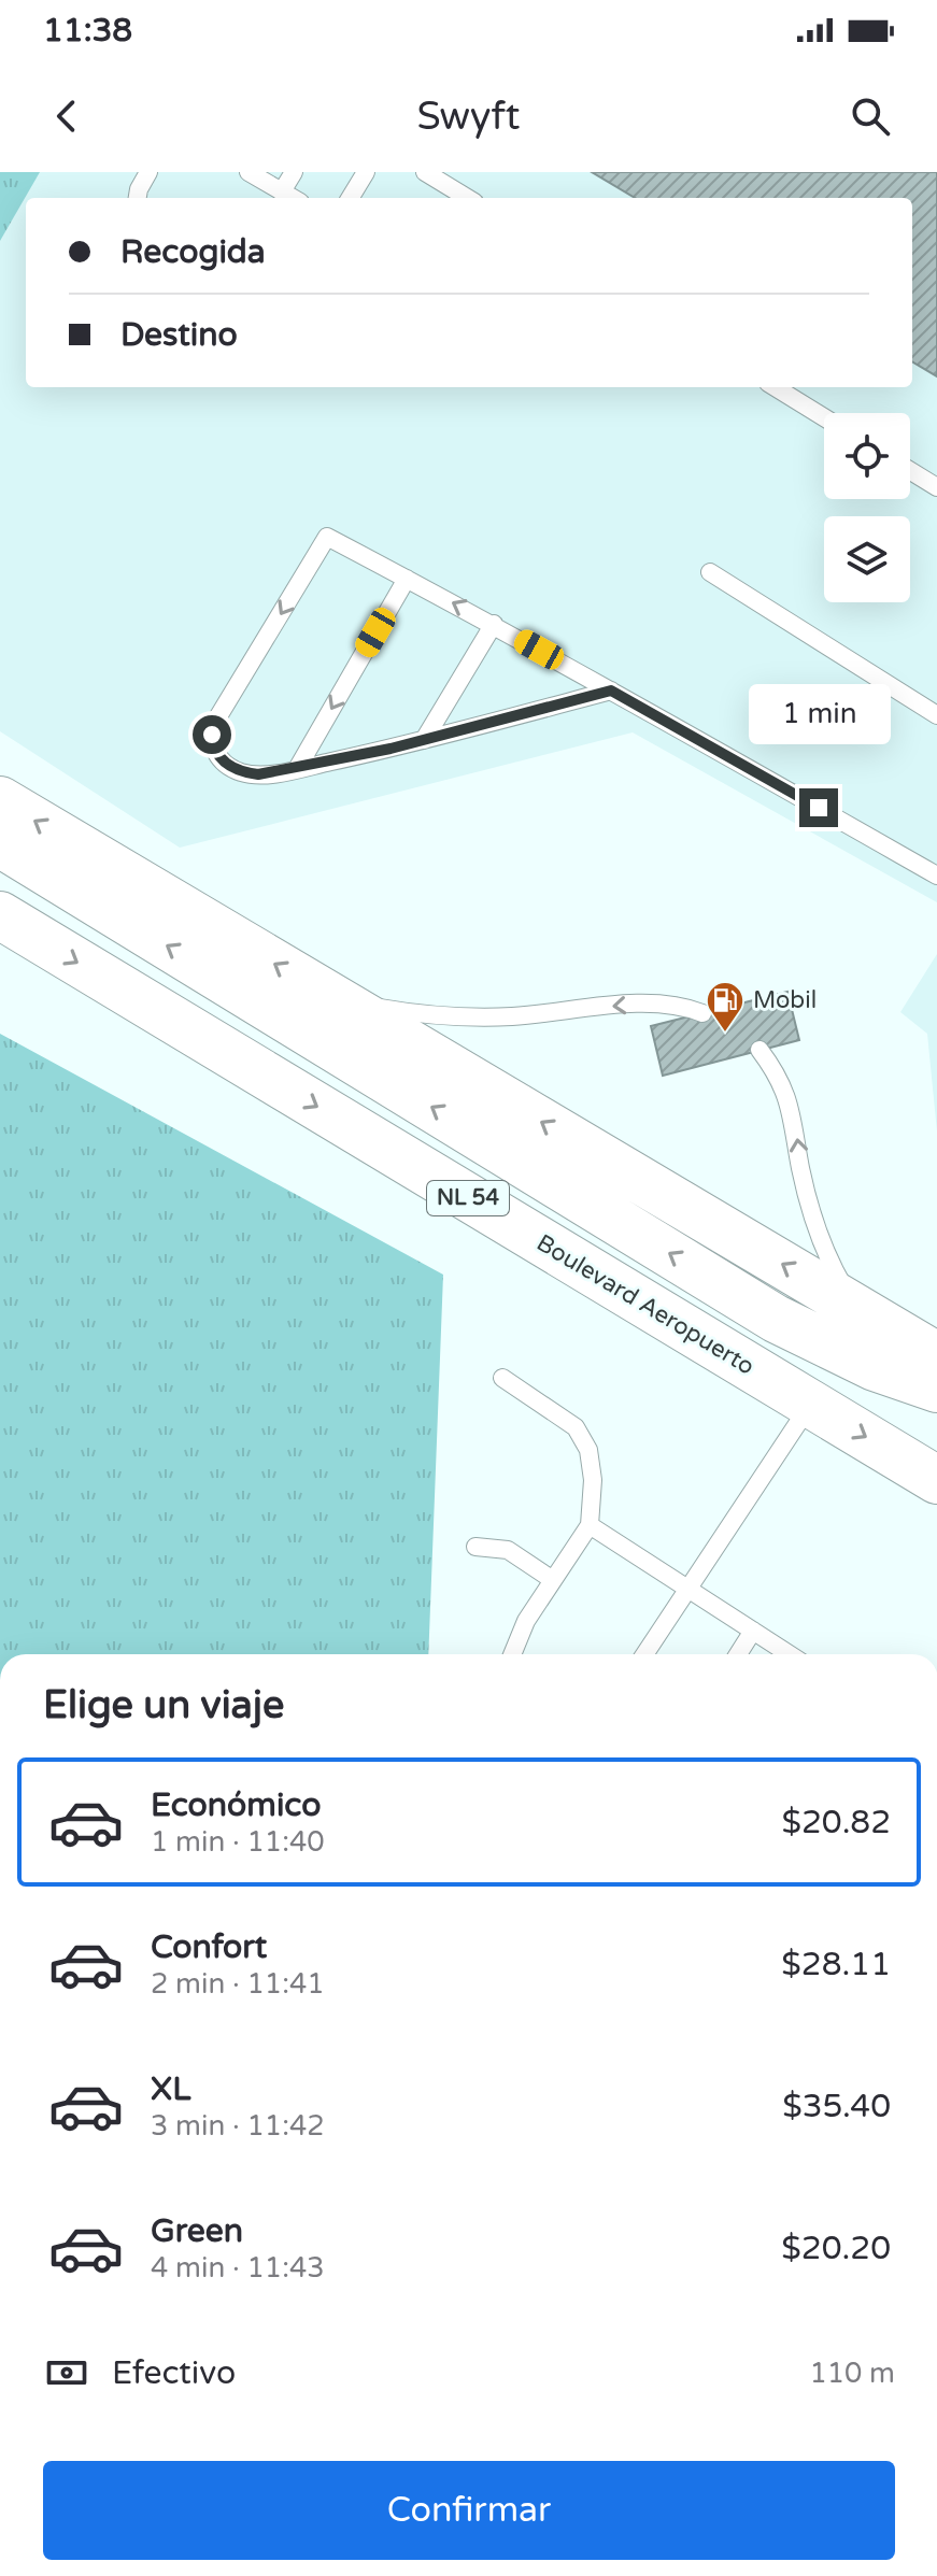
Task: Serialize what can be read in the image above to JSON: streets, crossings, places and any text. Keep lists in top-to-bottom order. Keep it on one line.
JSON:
{"streets":{"highway":["NL 54","Boulevard Aeropuerto"]},"places":{"fuel station":["Mobil"]},"page":{"status":"11:38","header":"Swyft","banner":["Recogida","Destino"],"bubble":"1 min","heading":"Elige un viaje","list":[{"name":"Económico","note":"1 min · 11:40","value":"$20.82"},{"name":"Confort","note":"2 min · 11:41","value":"$28.11"},{"name":"XL","note":"3 min · 11:42","value":"$35.40"},{"name":"Green","note":"4 min · 11:43","value":"$20.20"}],"pay":["Efectivo","110 m"],"buttons":"Confirmar"}}
